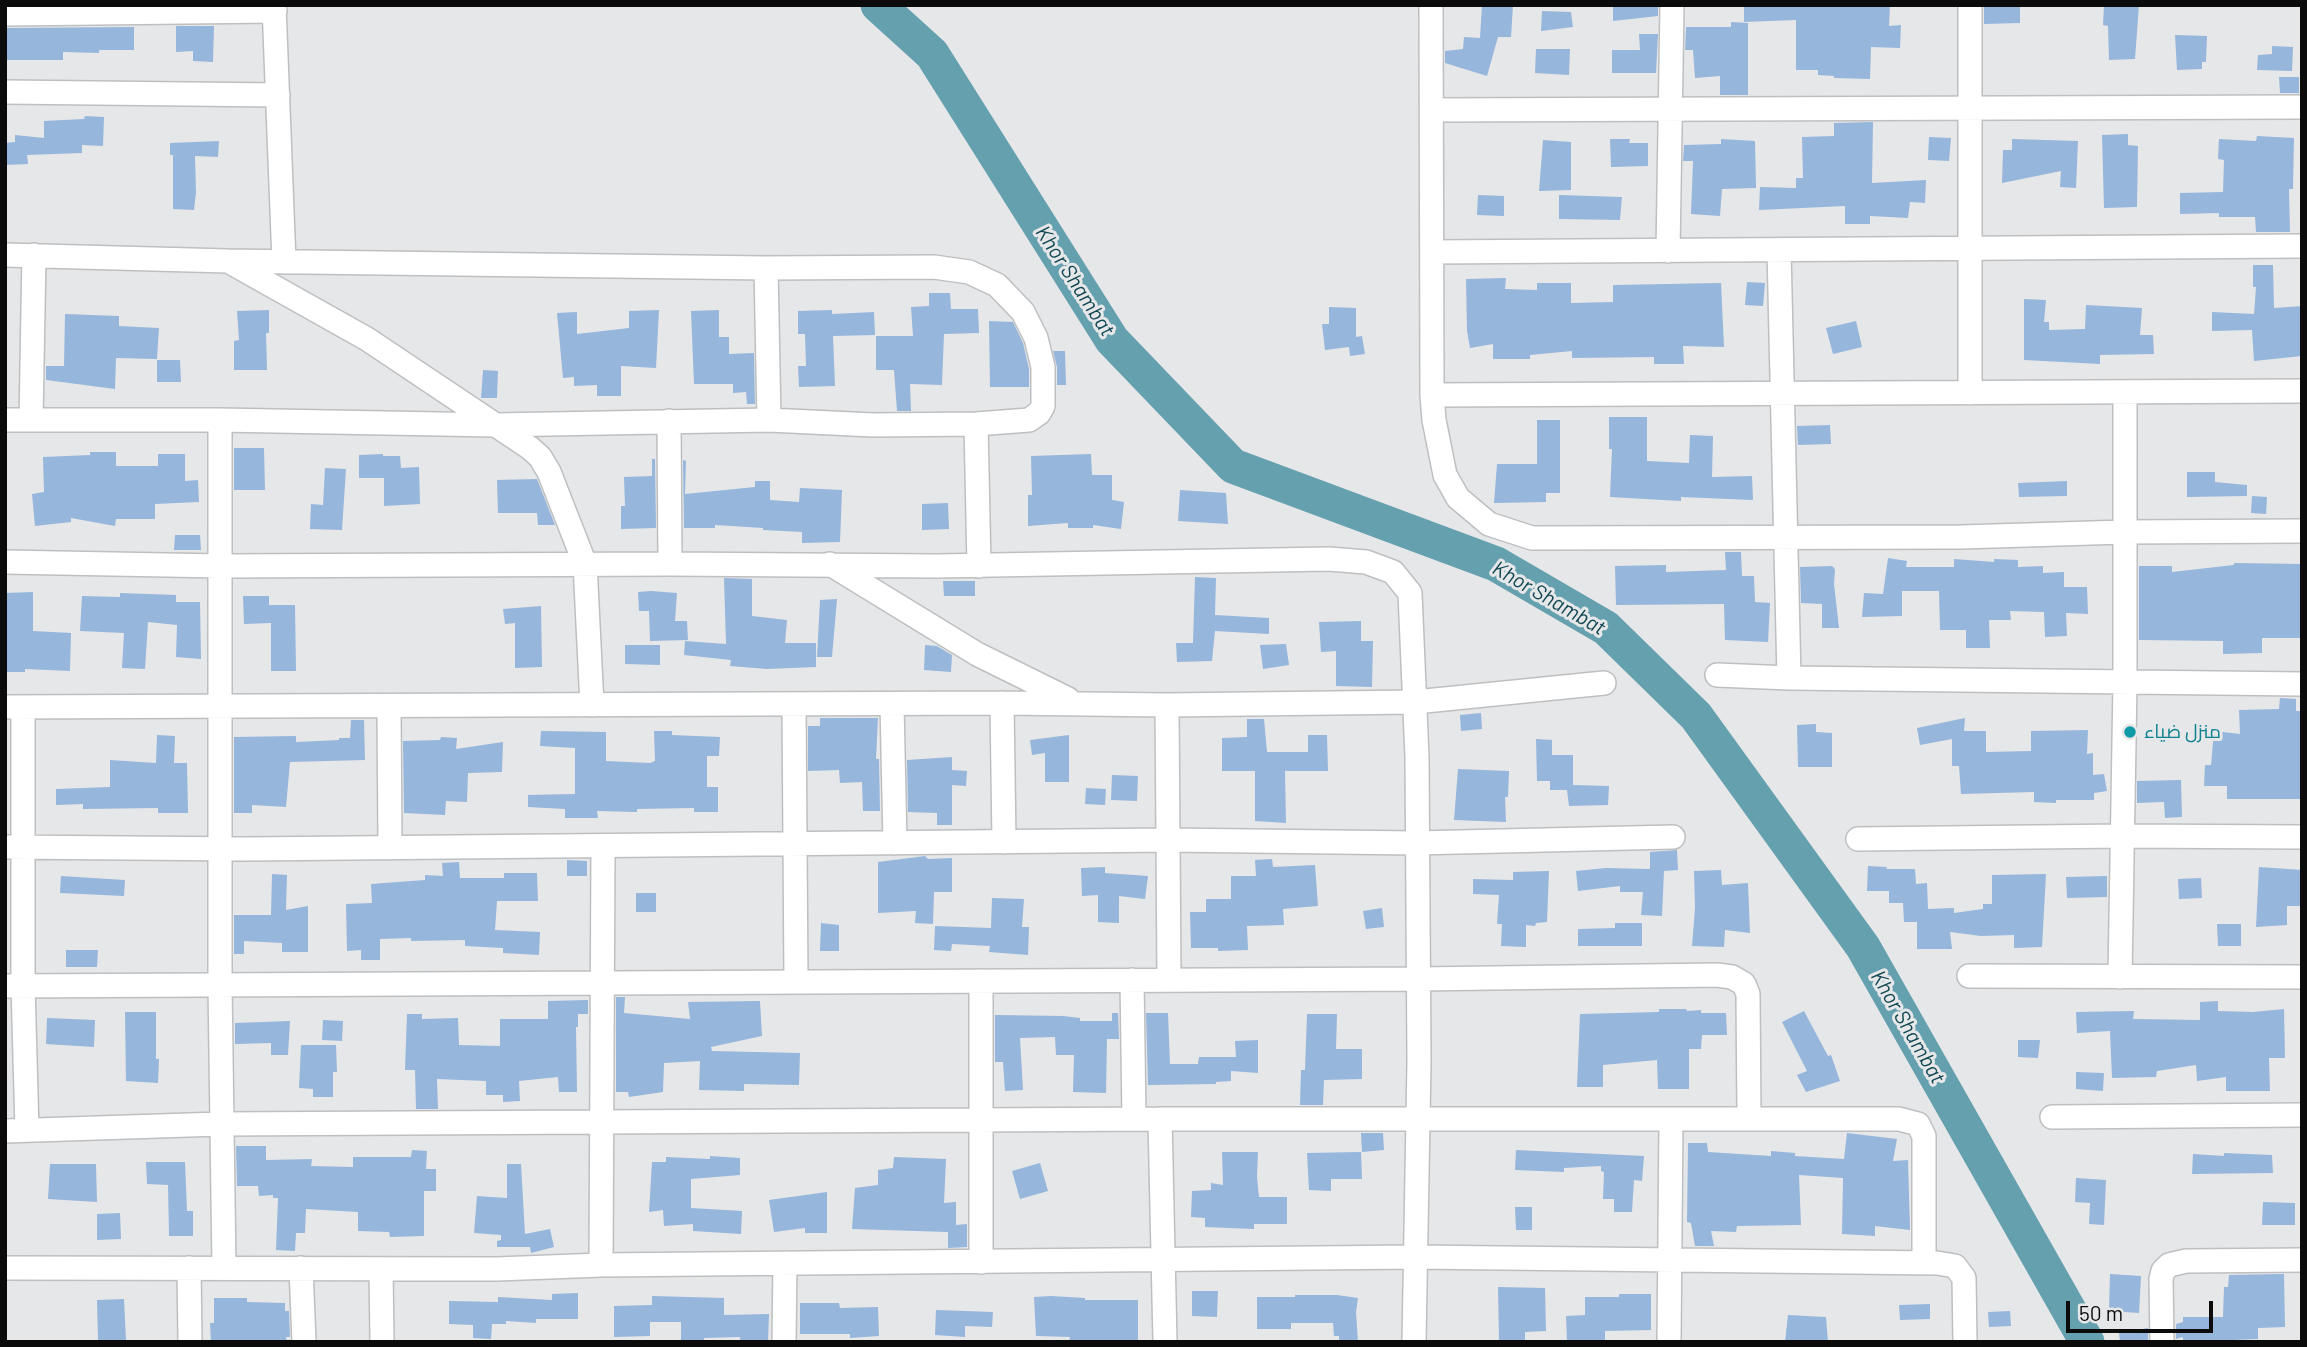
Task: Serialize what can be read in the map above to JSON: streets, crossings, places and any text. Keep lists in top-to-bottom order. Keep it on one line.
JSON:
{"water":["Khor Shambat"],"places":["منزل ضياء"],"scale_bar":"50 m"}
